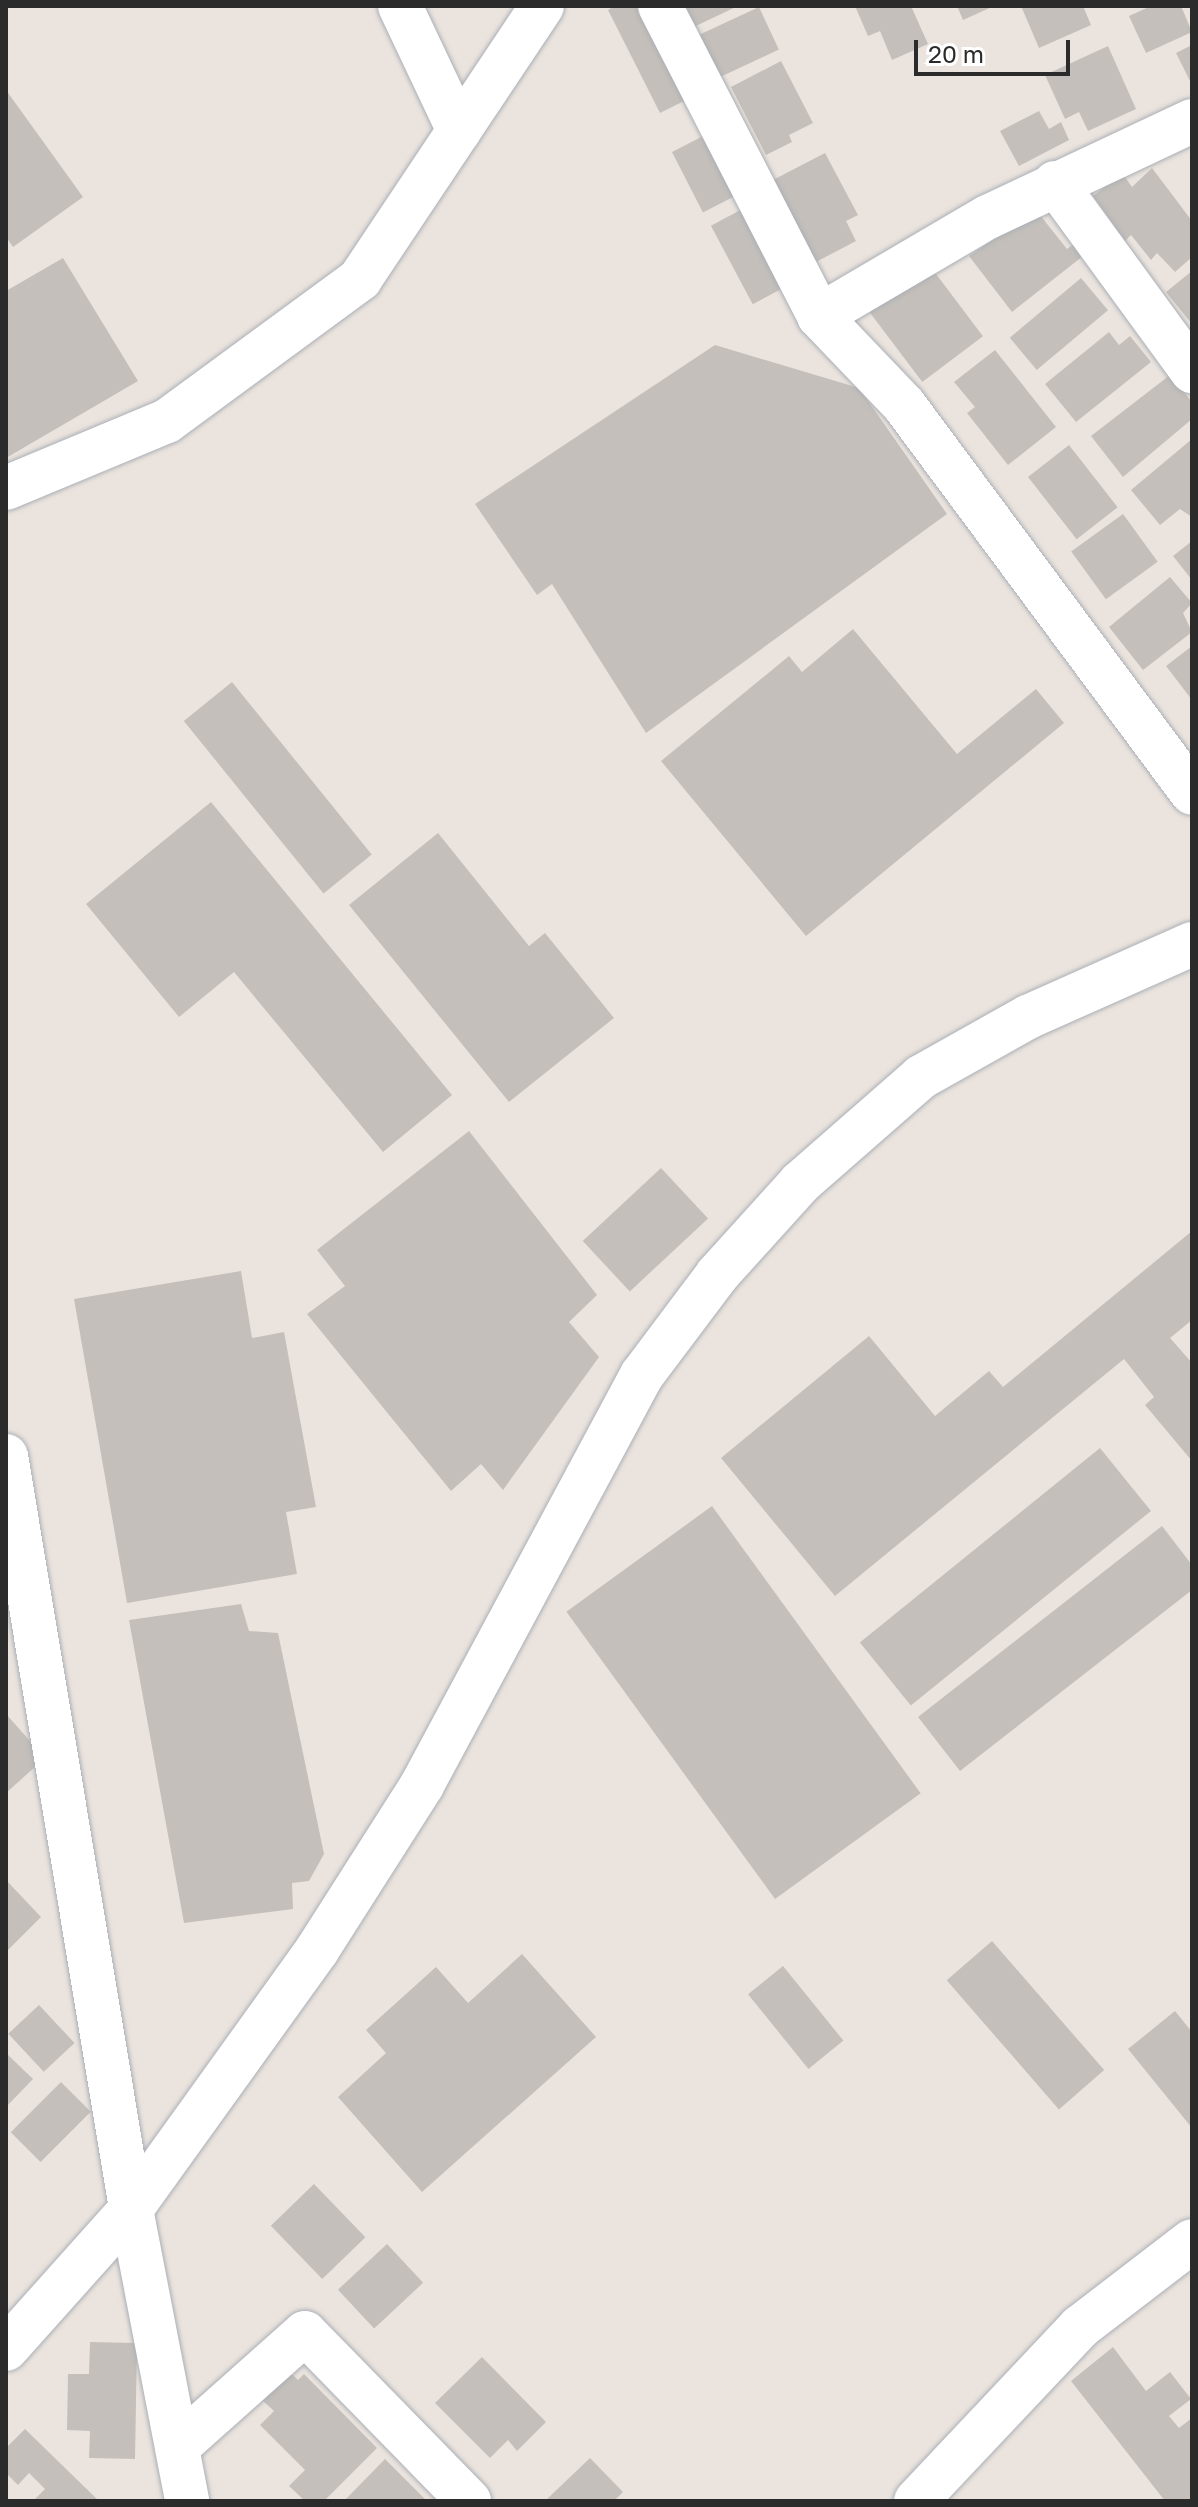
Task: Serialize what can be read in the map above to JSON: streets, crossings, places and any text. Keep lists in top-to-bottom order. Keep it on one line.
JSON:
{"scale_bar":"20 m"}
